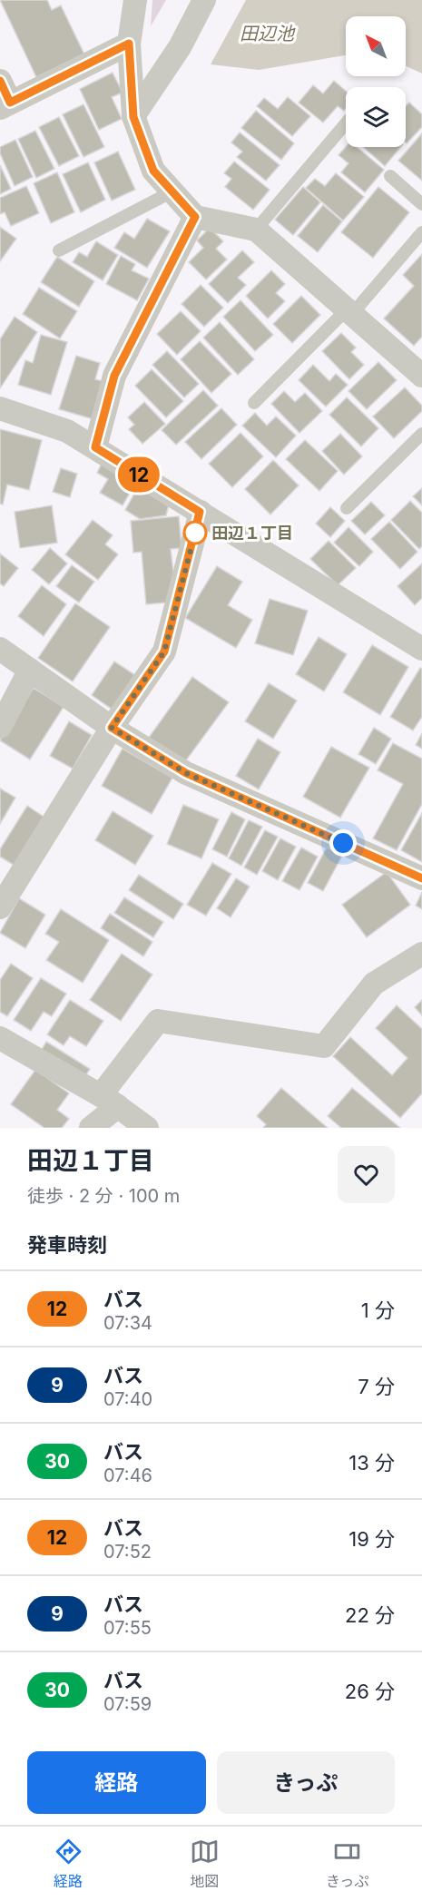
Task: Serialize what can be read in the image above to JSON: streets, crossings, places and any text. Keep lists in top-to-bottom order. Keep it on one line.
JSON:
{"water":["田辺池"],"places":["田辺１丁目"],"lines":["bus line 12"],"north":"top left","page":{"on_map":"12","heading":[["田辺１丁目","徒歩 · 2 分 · 100 m"],"発車時刻"],"list":[{"mark":"12","name":"バス","note":"07:34","value":"1 分"},{"mark":"9","name":"バス","note":"07:40","value":"7 分"},{"mark":"30","name":"バス","note":"07:46","value":"13 分"},{"mark":"12","name":"バス","note":"07:52","value":"19 分"},{"mark":"9","name":"バス","note":"07:55","value":"22 分"},{"mark":"30","name":"バス","note":"07:59","value":"26 分"}],"buttons":["経路","きっぷ"],"tabs":["経路","地図","きっぷ"]}}
